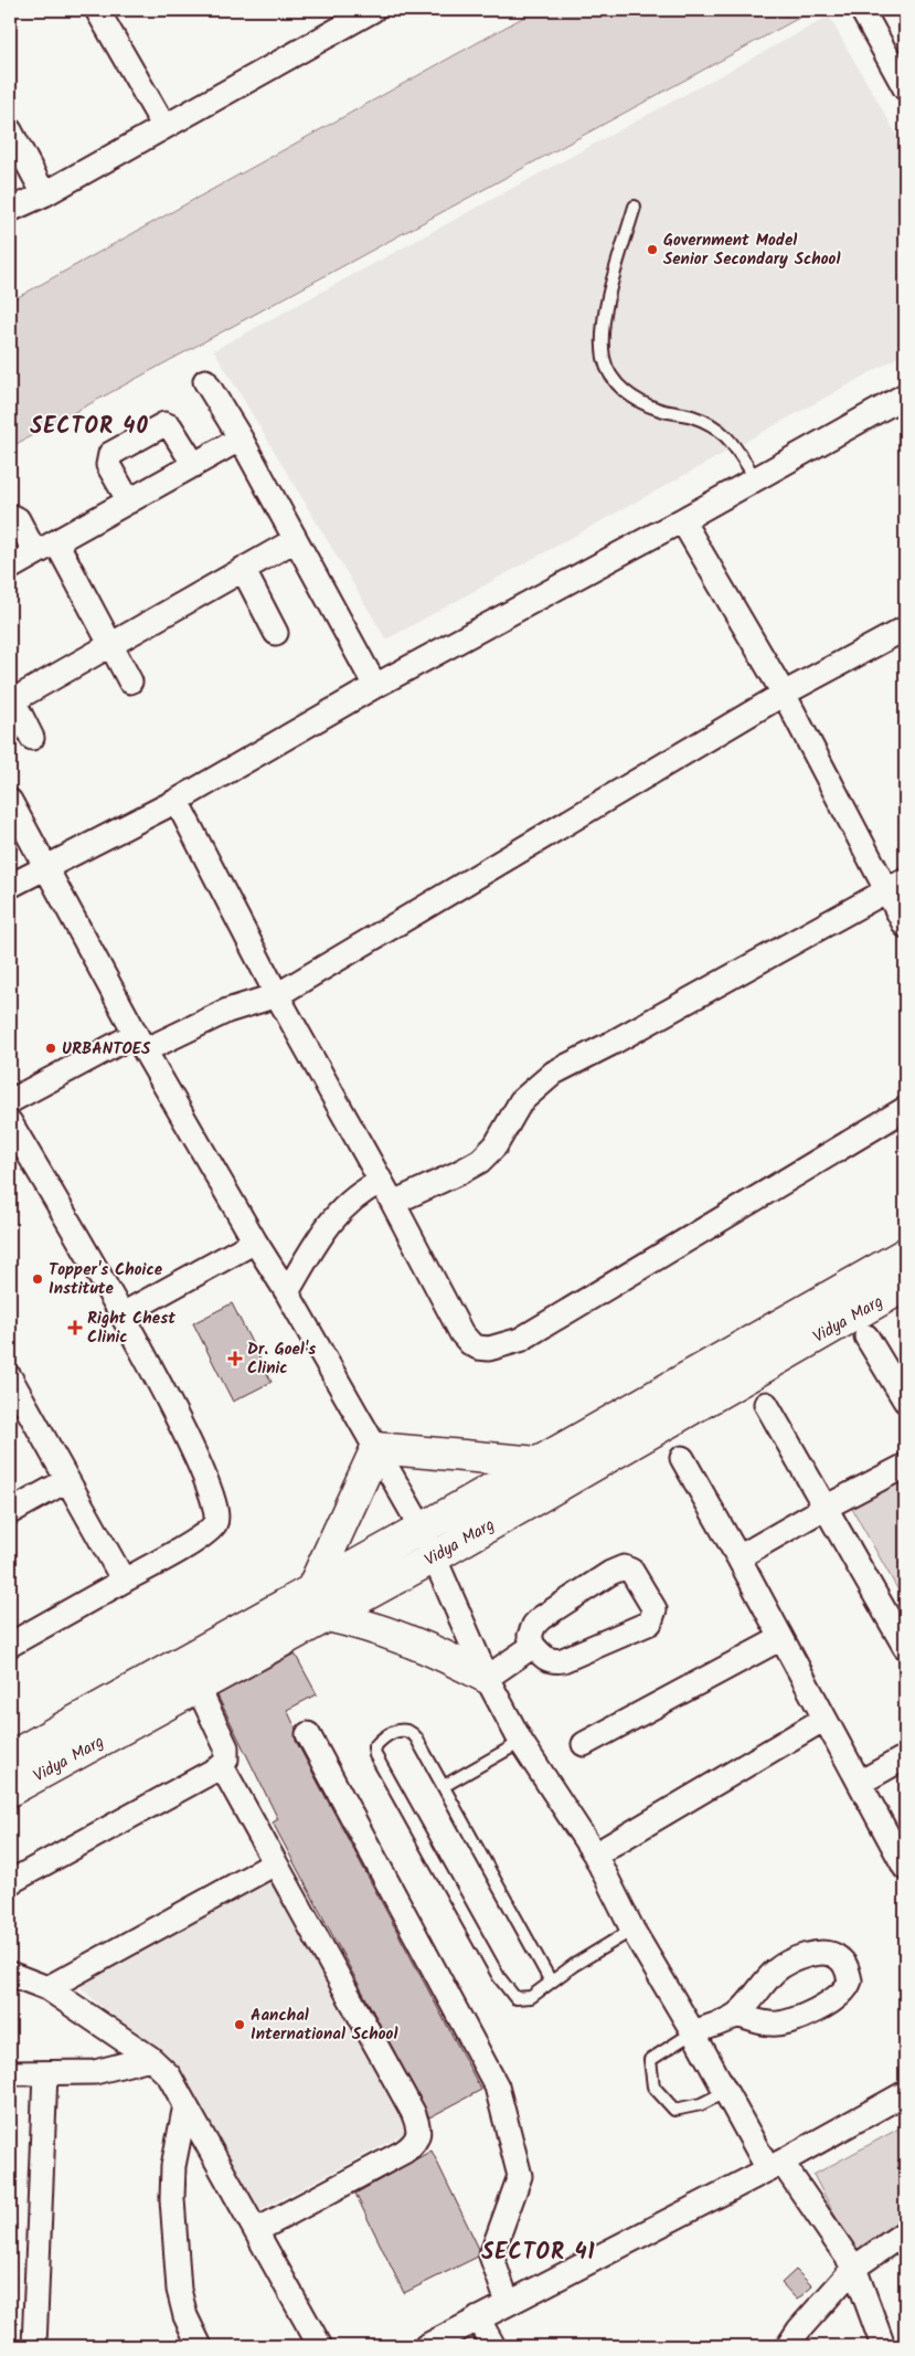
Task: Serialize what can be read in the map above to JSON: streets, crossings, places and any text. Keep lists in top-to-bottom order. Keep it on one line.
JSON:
{"streets":{"main road":["Vidya Marg"]},"districts":["SECTOR 40","SECTOR 41"],"places":{"other":["Government Model Senior Secondary School","URBANTOES","Topper's Choice Institute","Aanchal International School"],"health":["Right Chest Clinic","Dr. Goel's Clinic"]}}
